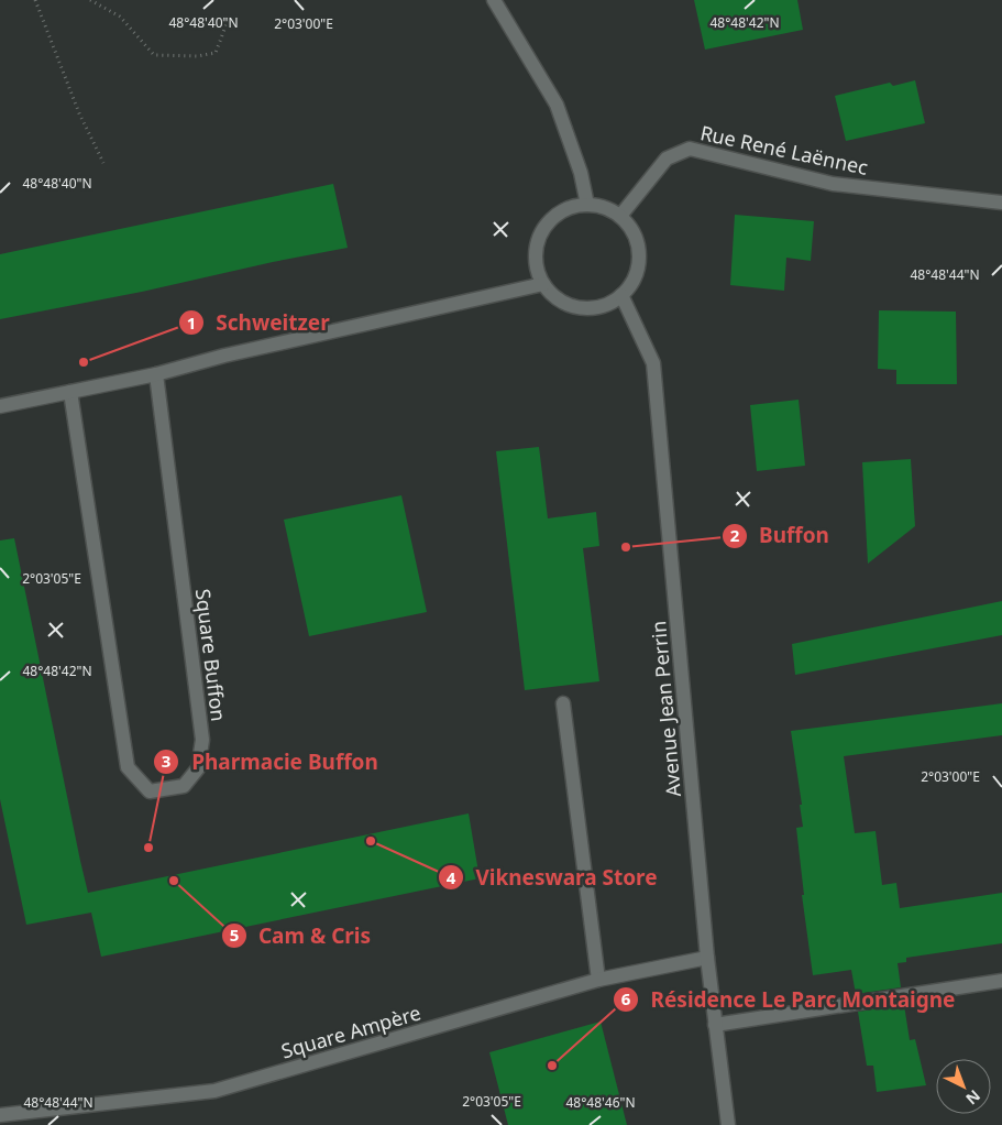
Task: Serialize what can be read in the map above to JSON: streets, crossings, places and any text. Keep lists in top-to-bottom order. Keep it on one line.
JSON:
{"streets":{"street":["Rue René Laënnec","Square Buffon","Avenue Jean Perrin","Square Ampère"]},"crossings":[["Rue René Laënnec","Avenue Jean Perrin"],["Avenue Jean Perrin","Square Ampère"]],"places":["Schweitzer","Buffon","Vikneswara Store","Pharmacie Buffon","Cam & Cris","Résidence Le Parc Montaigne"],"north":"bottom right","coordinates":["48°48'40\"N","48°48'42\"N","2°03'00\"E","48°48'44\"N","2°03'05\"E","48°48'46\"N"]}
